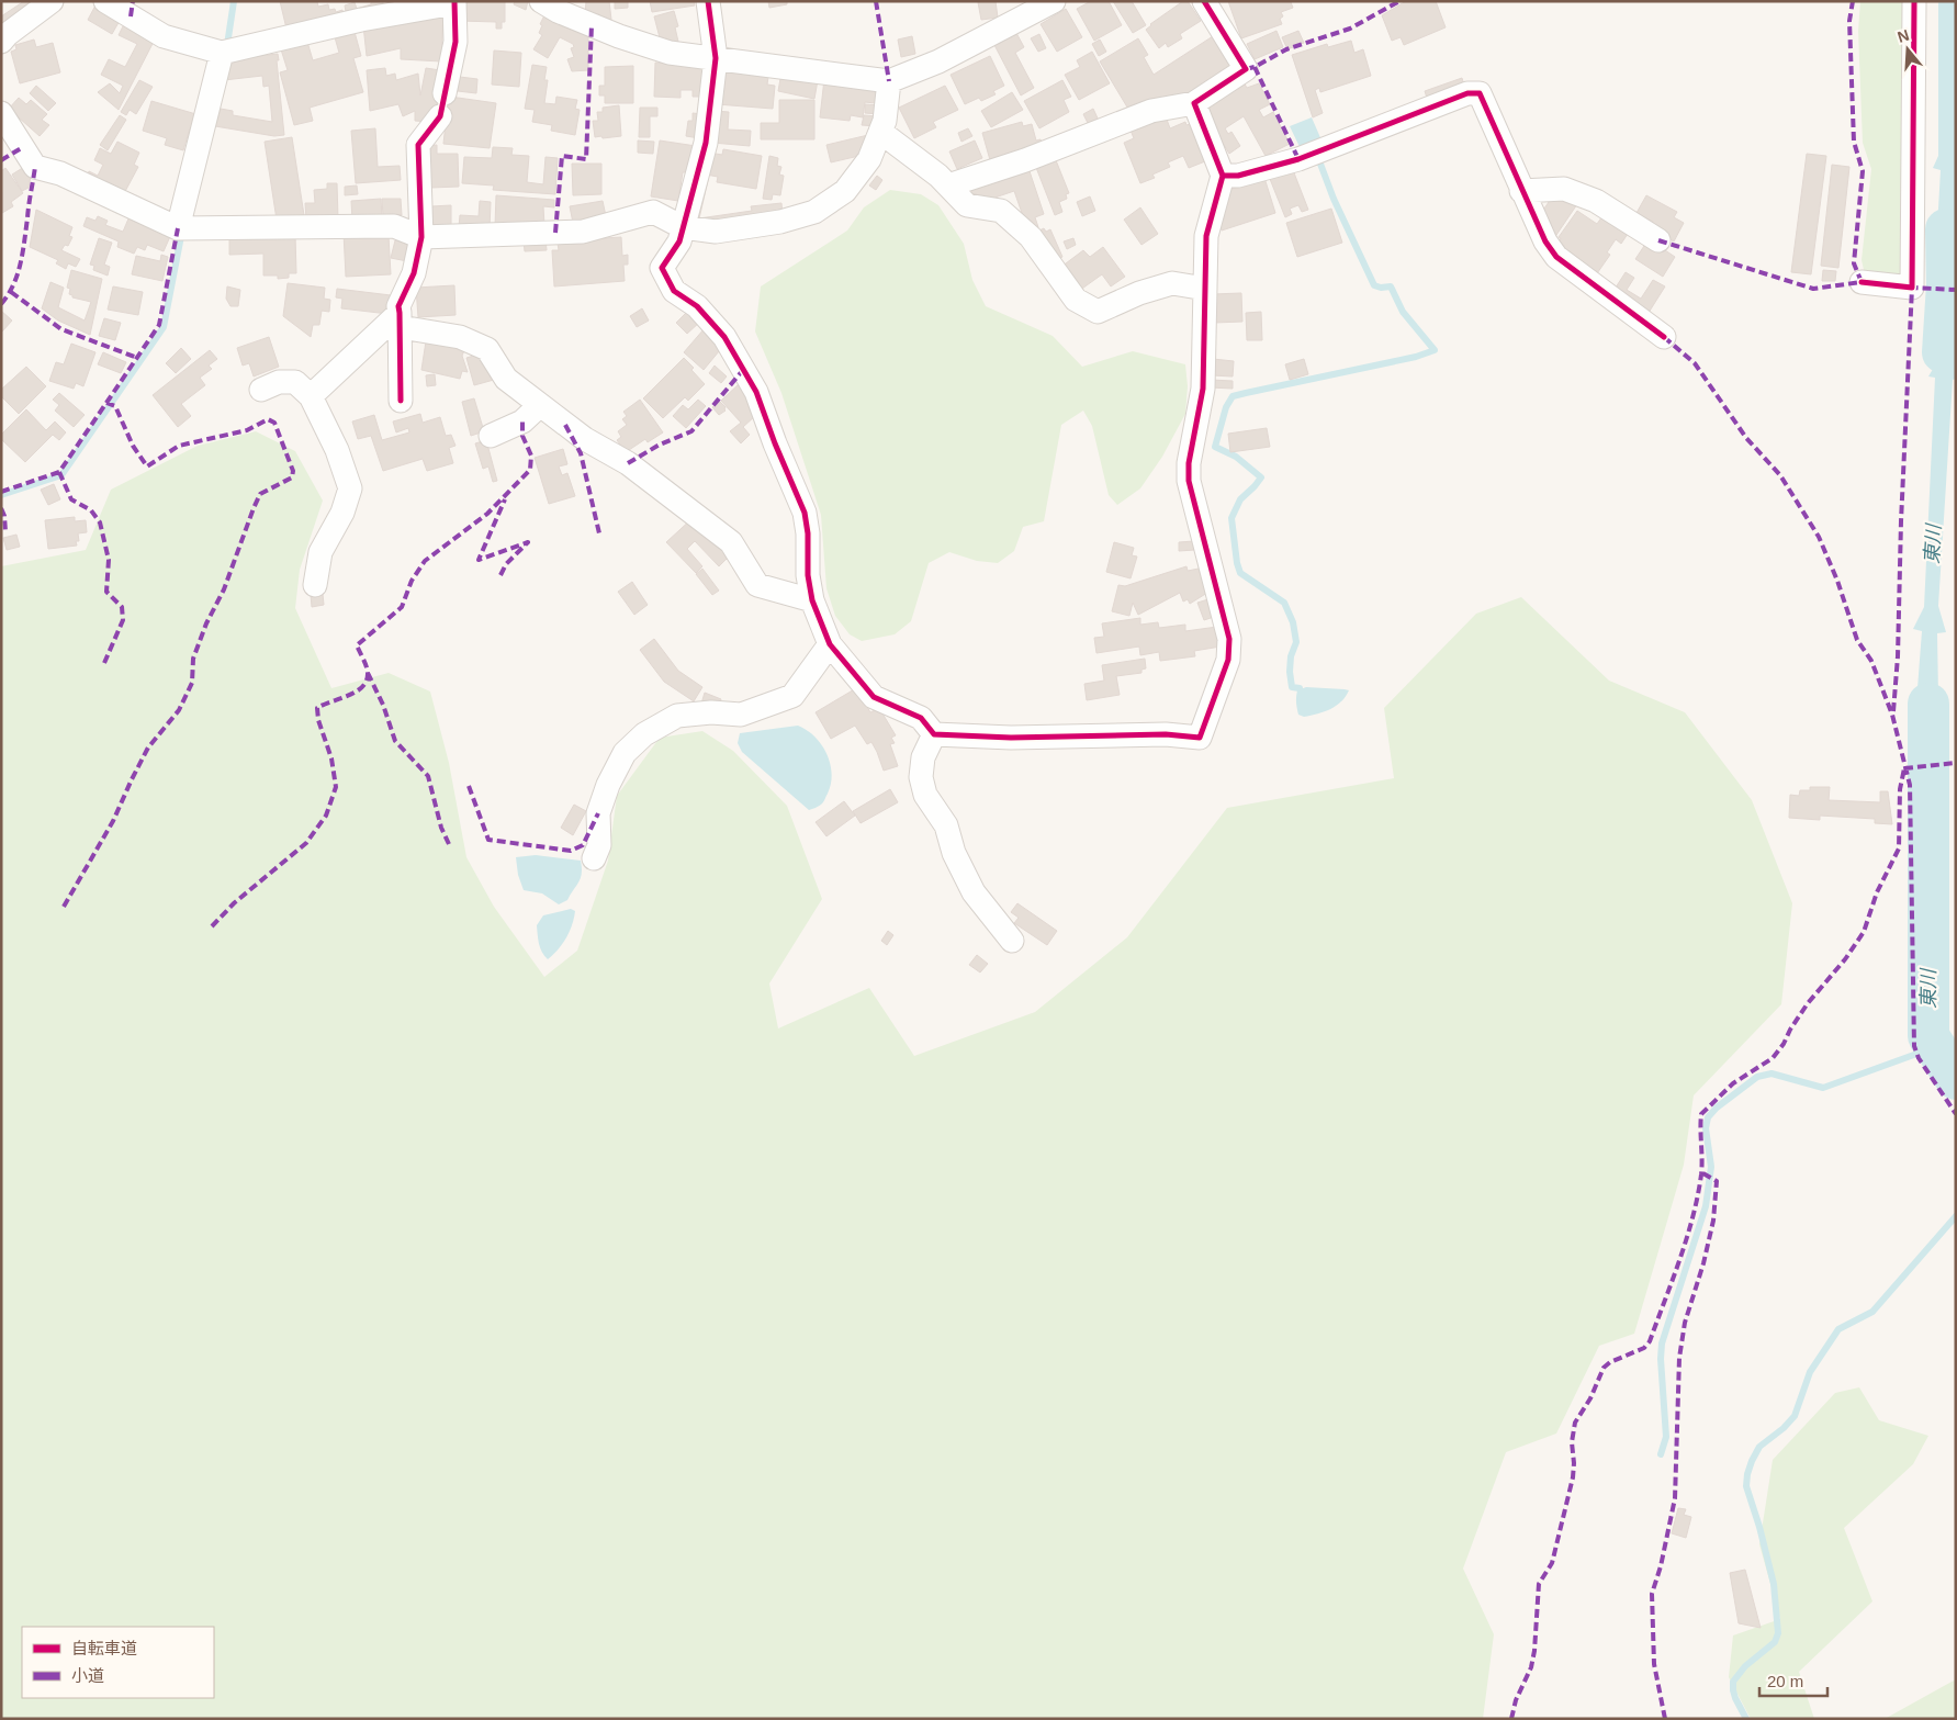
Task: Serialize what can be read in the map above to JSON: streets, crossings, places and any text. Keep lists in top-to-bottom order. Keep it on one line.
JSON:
{"water":["東川"],"legend":["自転車道","小道"],"scale_bar":"20 m","north":"top"}
